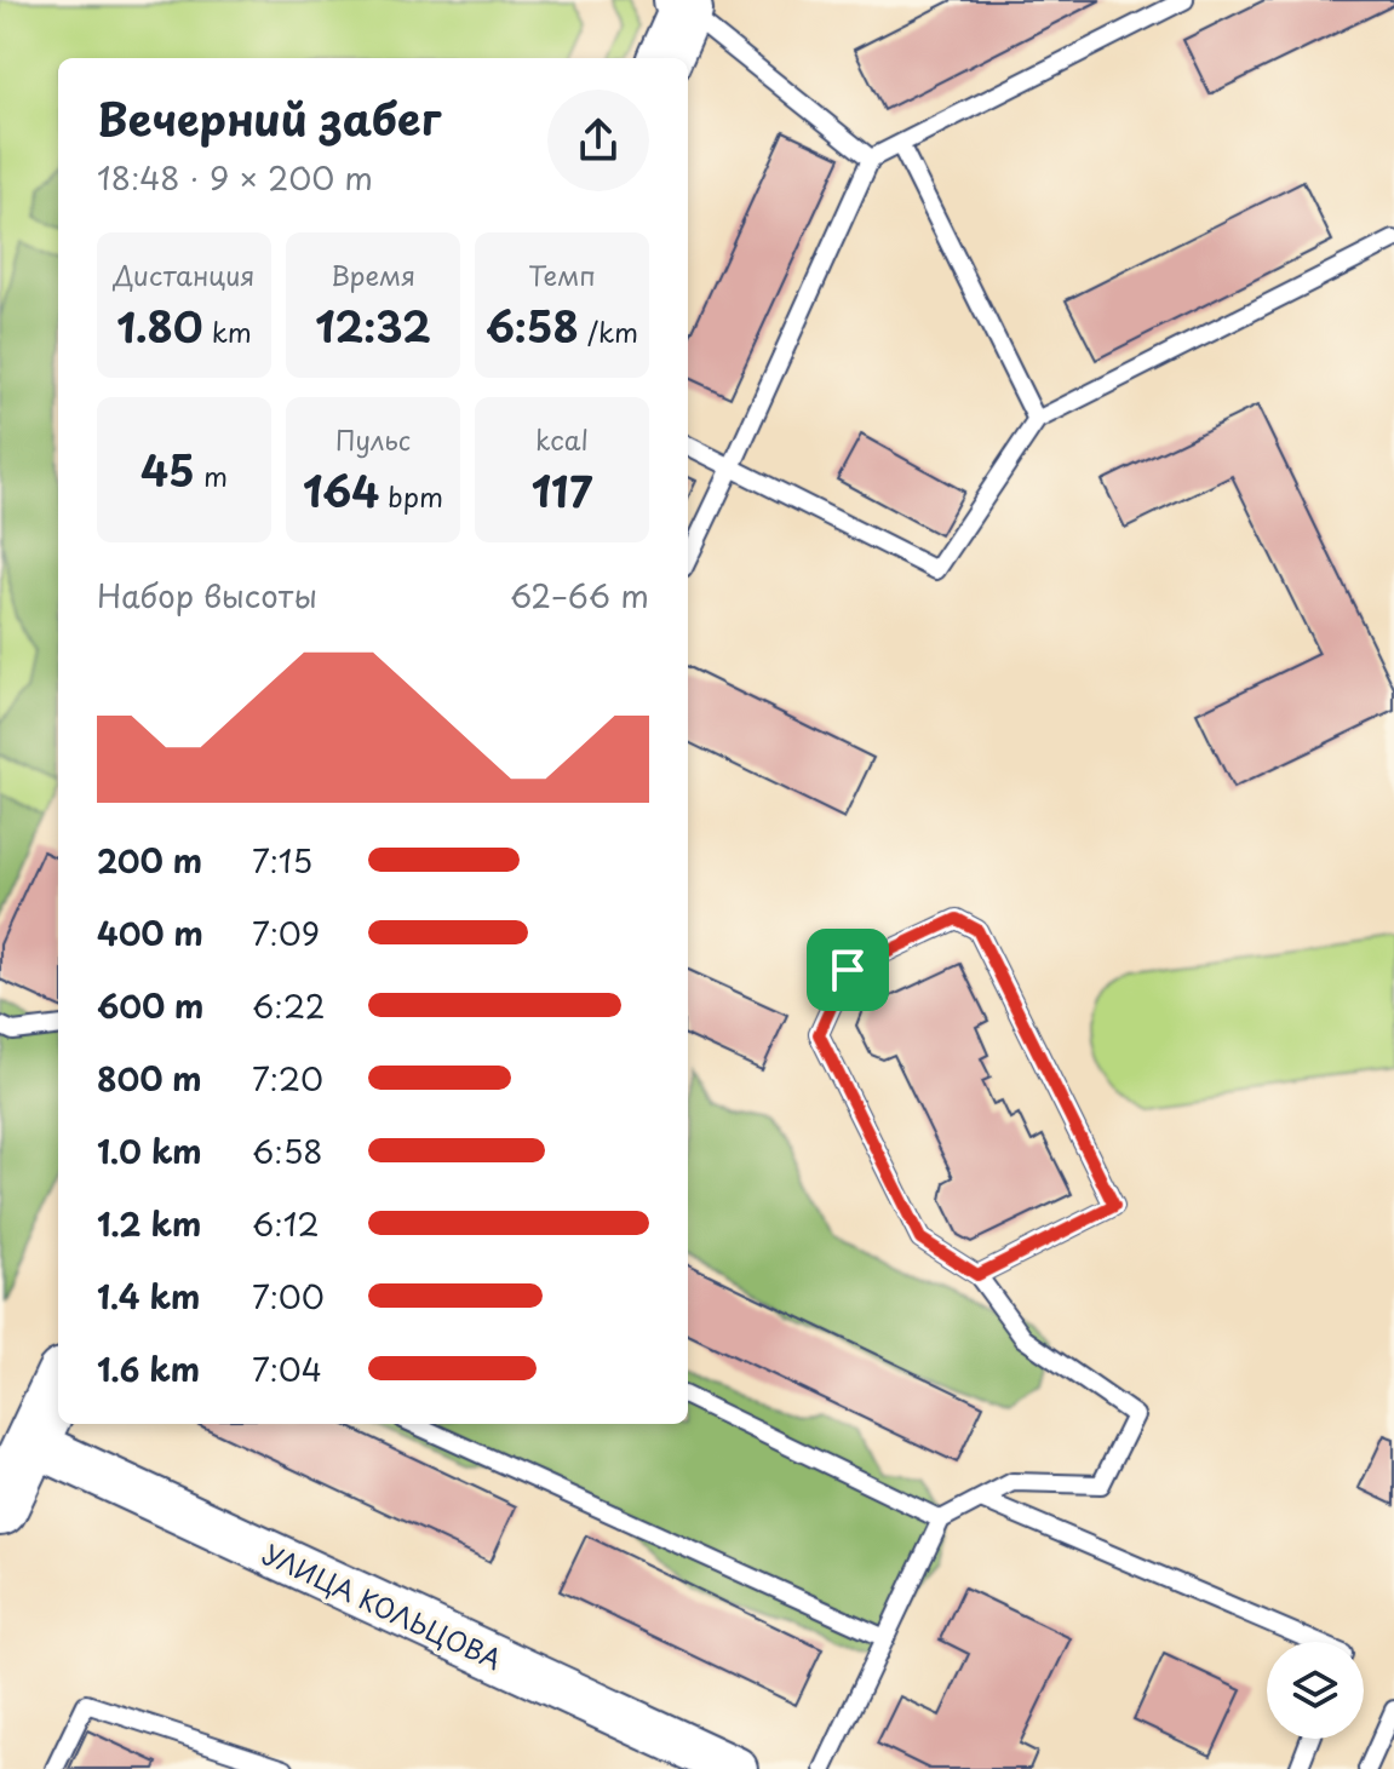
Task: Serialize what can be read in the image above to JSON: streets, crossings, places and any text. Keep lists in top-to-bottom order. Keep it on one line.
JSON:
{"streets":{"main road":["УЛИЦА КОЛЬЦОВА"]},"page":{"heading":["Вечерний забег","18:48 · 9 × 200 m"],"stats":[["Дистанция","1.80 km"],["Время","12:32"],["Темп","6:58 /km"],["45 m"],["Пульс","164 bpm"],["kcal","117"]],"chart":["Набор высоты","62–66 m"],"list":[{"name":"200 m","note":"7:15"},{"name":"400 m","note":"7:09"},{"name":"600 m","note":"6:22"},{"name":"800 m","note":"7:20"},{"name":"1.0 km","note":"6:58"},{"name":"1.2 km","note":"6:12"},{"name":"1.4 km","note":"7:00"},{"name":"1.6 km","note":"7:04"}]}}
